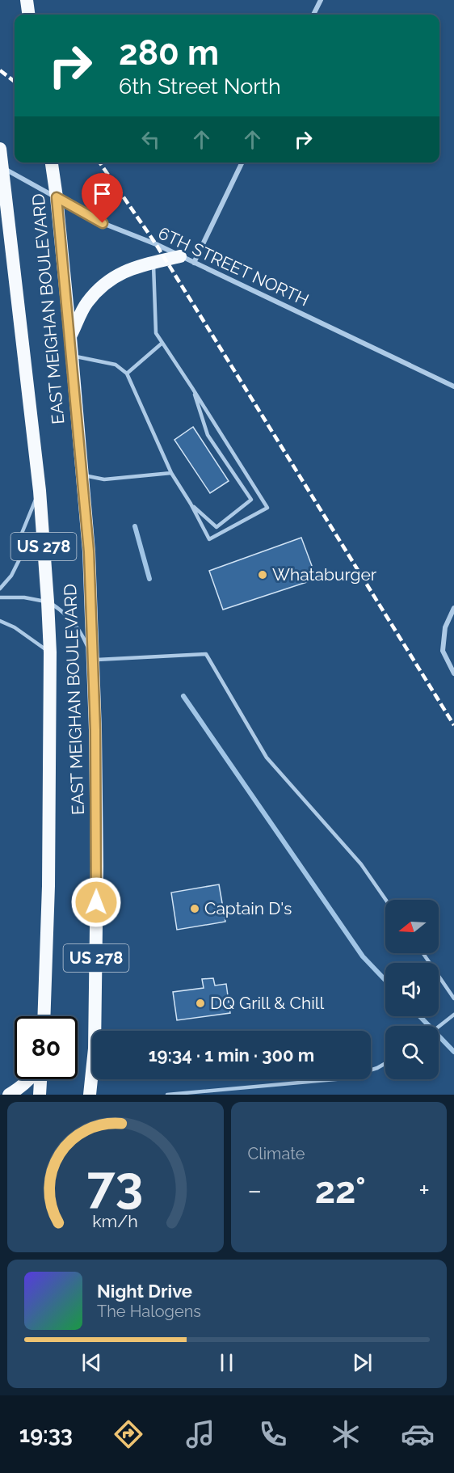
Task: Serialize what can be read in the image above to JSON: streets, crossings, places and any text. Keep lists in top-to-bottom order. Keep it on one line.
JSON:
{"streets":{"highway":["EAST MEIGHAN BOULEVARD","US 278"],"street":["6TH STREET NORTH"]},"crossings":[["6TH STREET NORTH","EAST MEIGHAN BOULEVARD"]],"places":["Whataburger","Captain D's","DQ Grill & Chill"],"north":"left","page":{"turn":["280 m","6th Street North"],"limit":"80","trip":"19:34 · 1 min · 300 m","tile":"Climate","heat":["−","22°","+"],"song":["Night Drive","The Halogens"],"tabs":"19:33","gauge":["73","km/h"]}}
